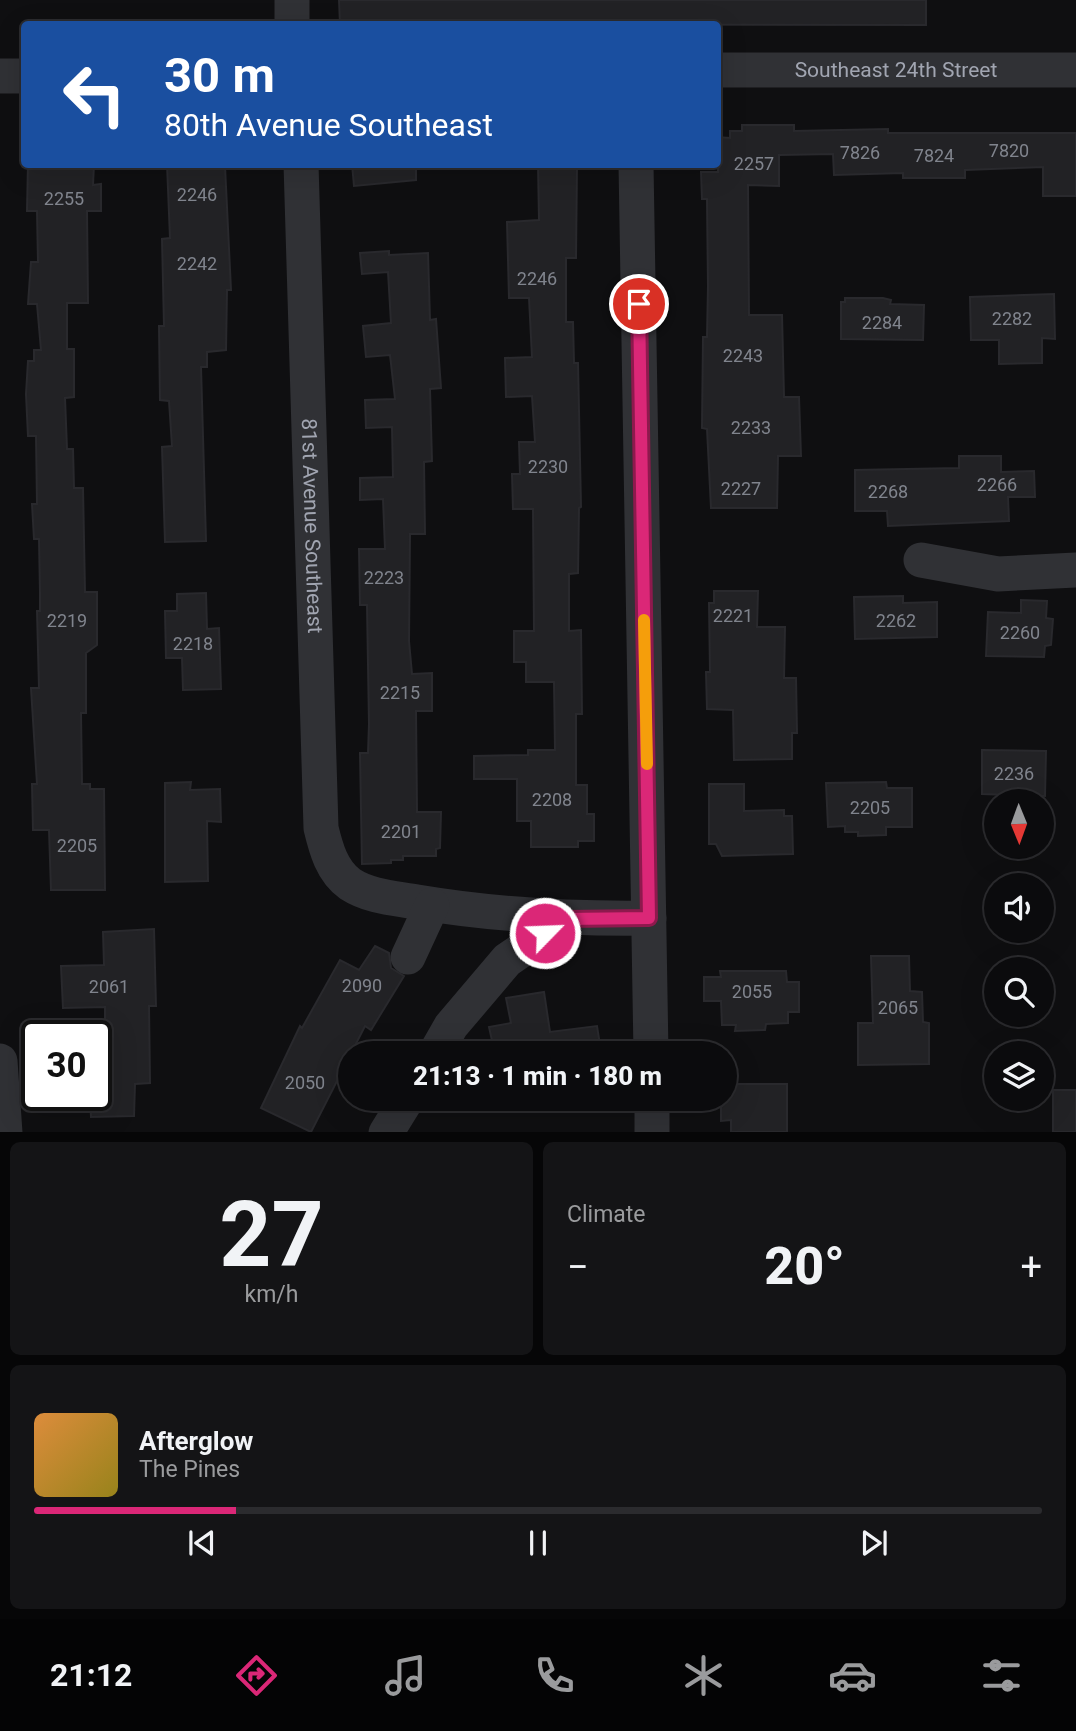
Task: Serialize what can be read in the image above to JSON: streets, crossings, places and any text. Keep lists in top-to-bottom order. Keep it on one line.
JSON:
{"streets":{"street":["Southeast 24th Street","81st Avenue Southeast"]},"house_numbers":["7820","7826","7824","2257","2246","2255","2242","2246","2282","2284","2243","2233","2230","2266","2227","2268","2223","2221","2219","2262","2260","2218","2215","2236","2208","2205","2201","2205","2090","2061","2055","2065","2050"],"north":"bottom","page":{"turn":["30 m","80th Avenue Southeast"],"limit":"30","trip":"21:13 · 1 min · 180 m","tile":[["27","km/h"],"Climate"],"heat":["−","20°","+"],"song":["Afterglow","The Pines"],"tabs":"21:12"}}
